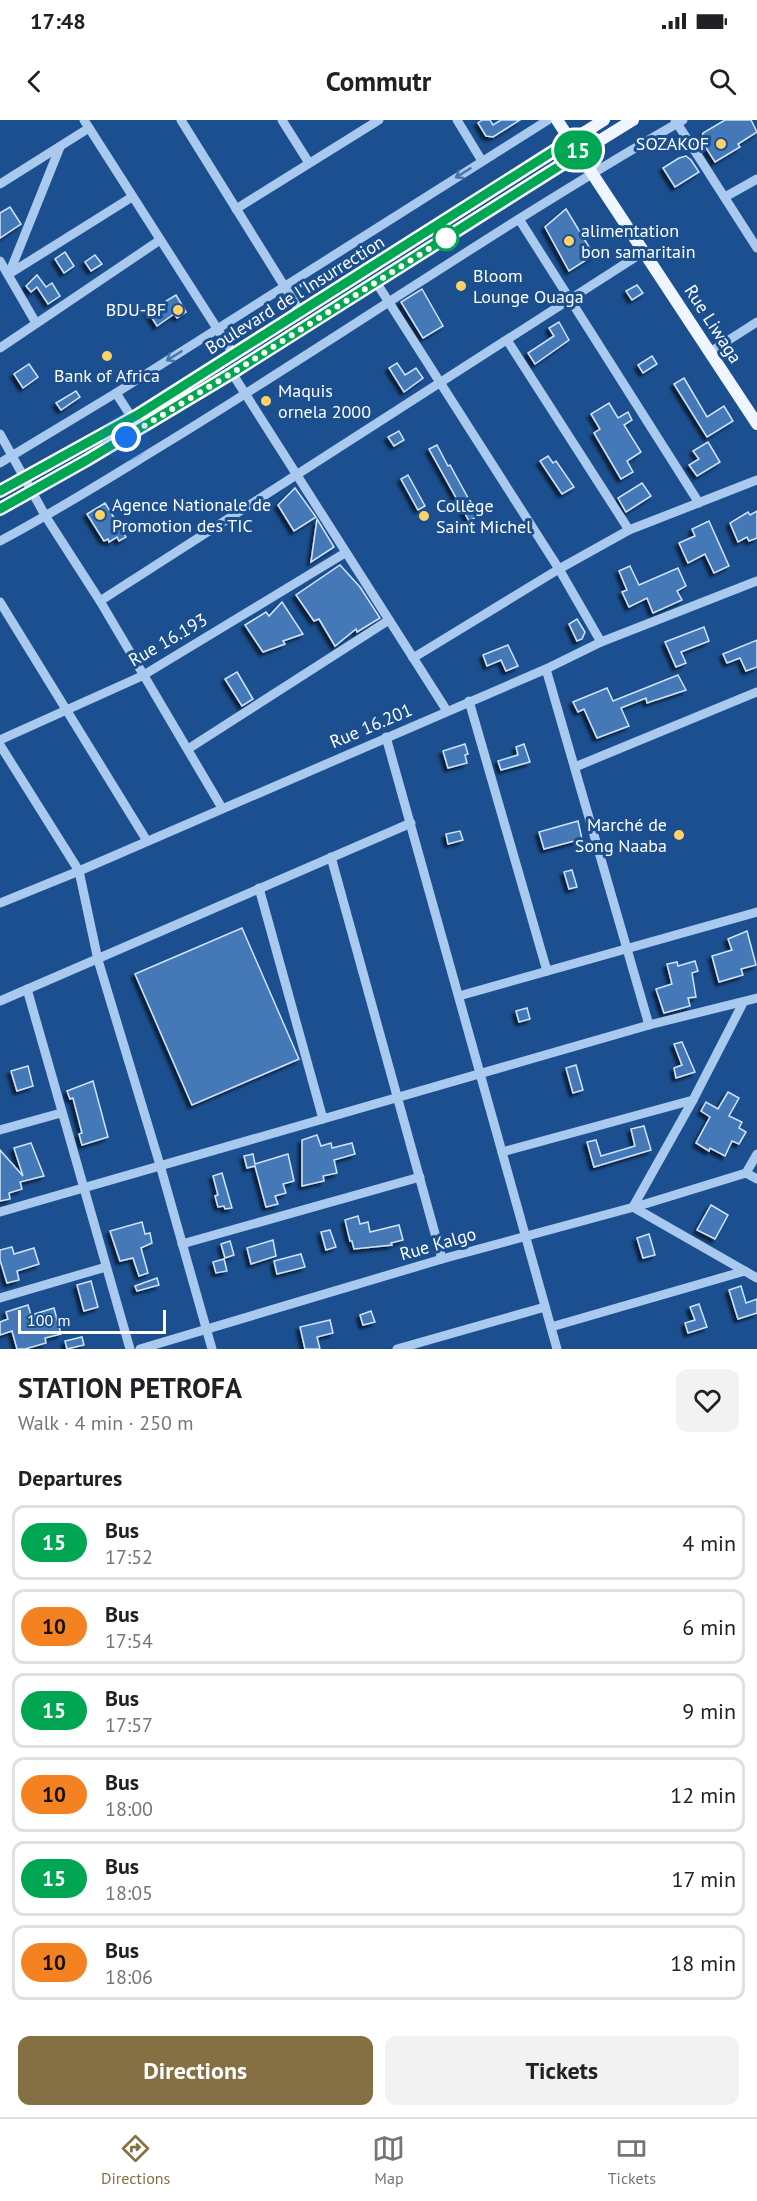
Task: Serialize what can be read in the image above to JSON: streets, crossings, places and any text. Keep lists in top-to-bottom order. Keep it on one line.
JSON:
{"streets":{"main road":["Boulevard de l'Insurrection","Rue Liwaga"],"street":["Rue 16.193","Rue 16.201","Rue Kalgo"]},"crossings":[["Boulevard de l'Insurrection","Rue Liwaga"]],"places":["SOZAKOF","alimentation bon samaritain","Bloom Lounge Ouaga","BDU-BF","Bank of Africa","Maquis ornela 2000","Agence Nationale de Promotion des TIC","Collège Saint Michel","Marché de Song Naaba"],"lines":["bus line 15"],"scale_bar":"100 m","page":{"status":"17:48","header":"Commutr","on_map":"15","scale":"100 m","heading":[["STATION PETROFA","Walk · 4 min · 250 m"],"Departures"],"list":[{"mark":"15","name":"Bus","note":"17:52","value":"4 min"},{"mark":"10","name":"Bus","note":"17:54","value":"6 min"},{"mark":"15","name":"Bus","note":"17:57","value":"9 min"},{"mark":"10","name":"Bus","note":"18:00","value":"12 min"},{"mark":"15","name":"Bus","note":"18:05","value":"17 min"},{"mark":"10","name":"Bus","note":"18:06","value":"18 min"}],"buttons":["Directions","Tickets"],"tabs":["Directions","Map","Tickets"]}}
